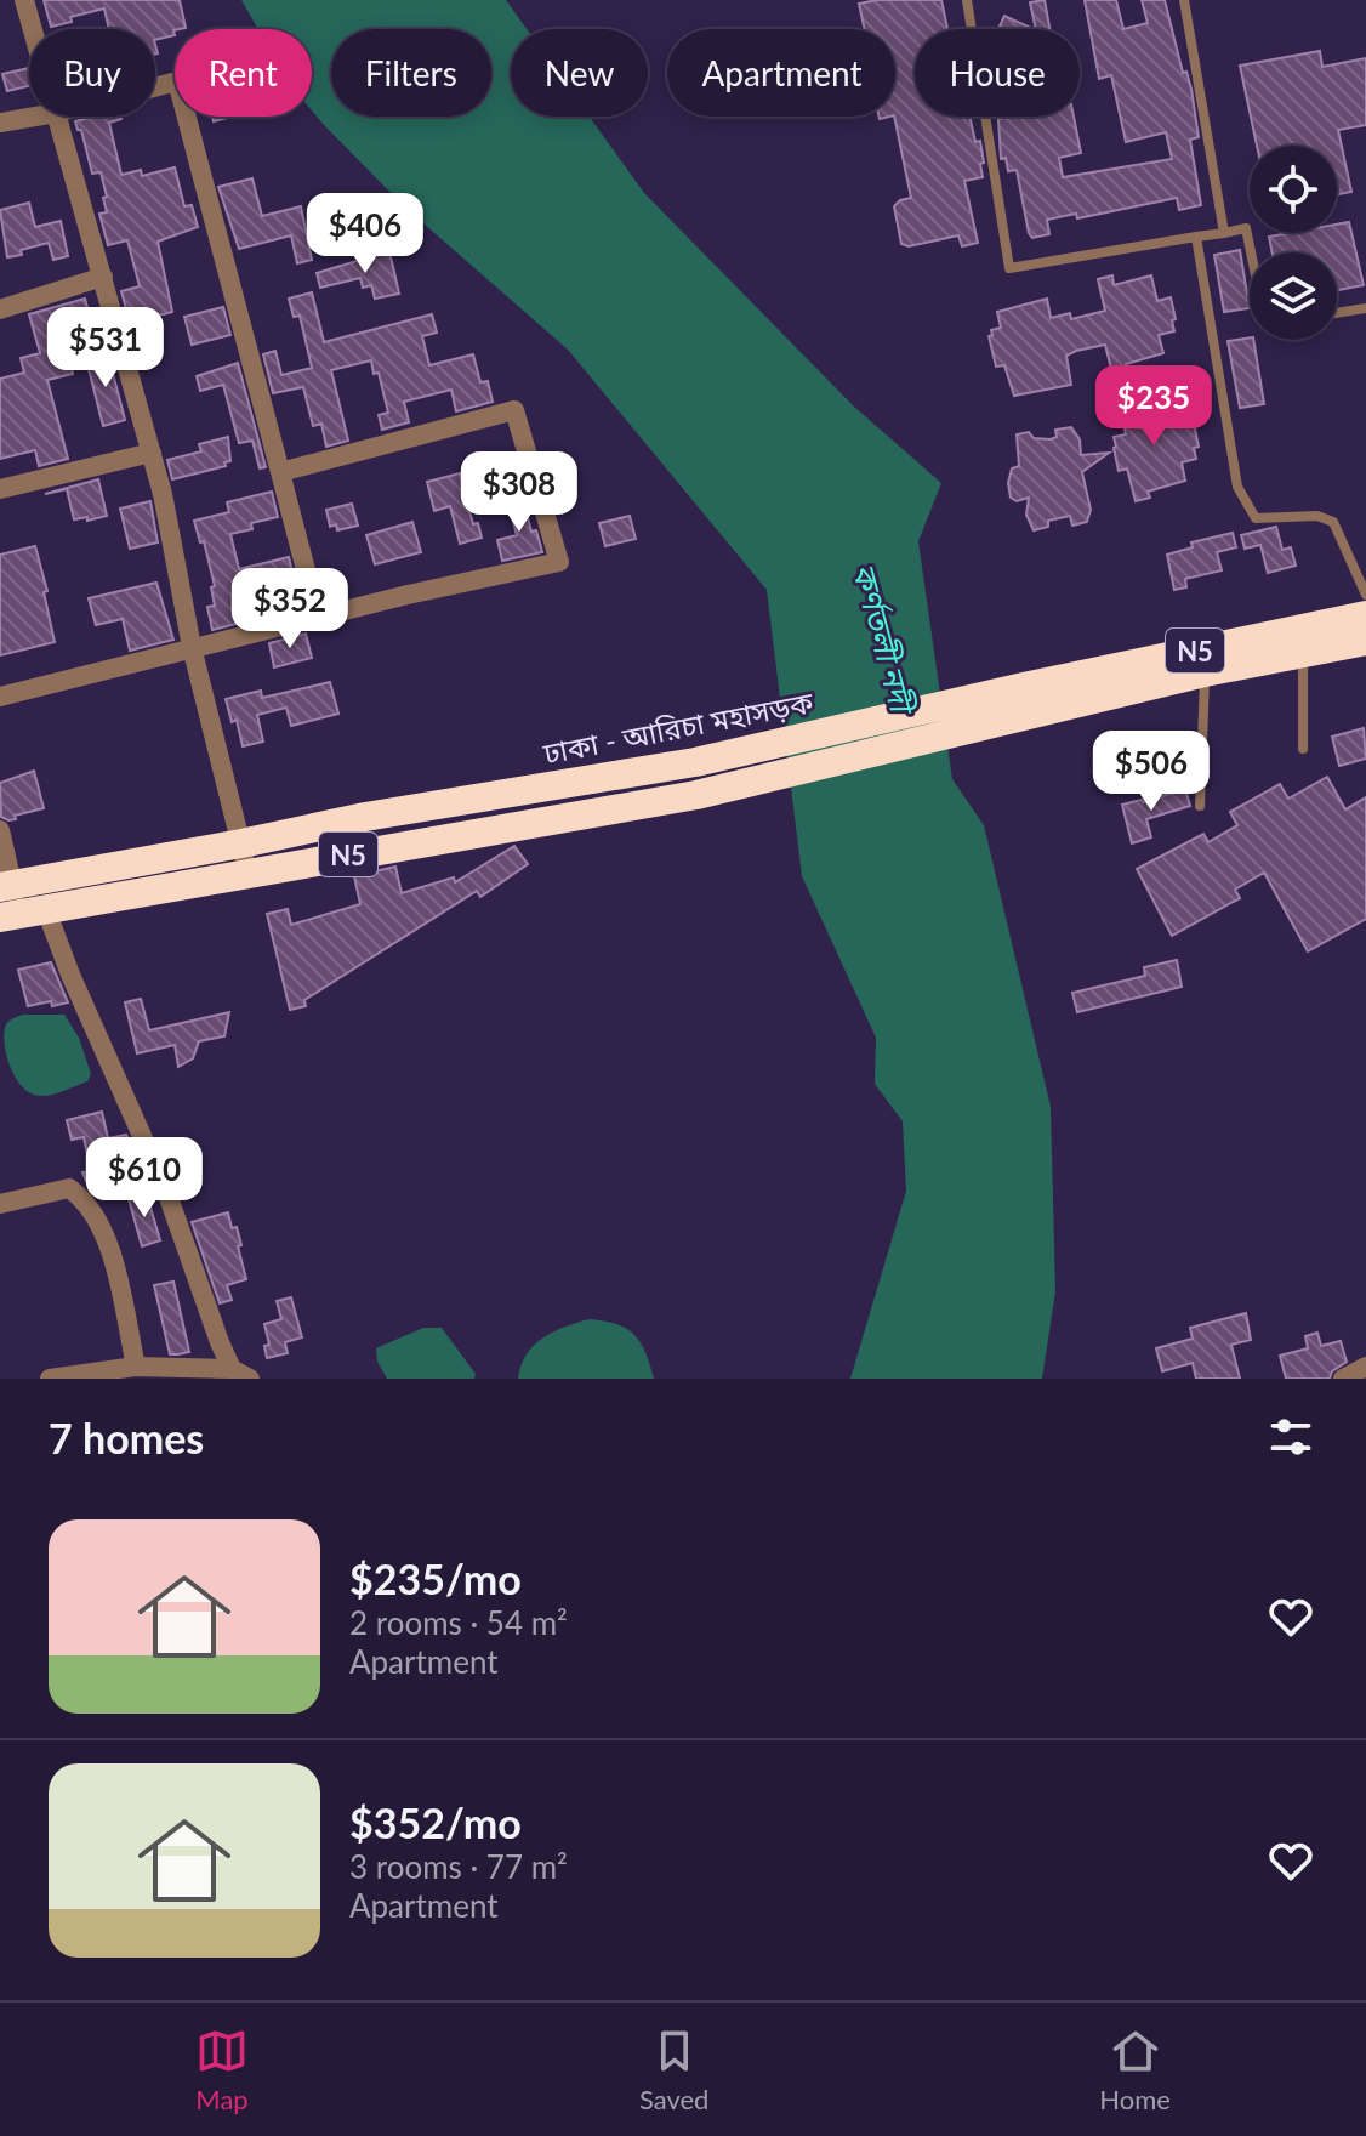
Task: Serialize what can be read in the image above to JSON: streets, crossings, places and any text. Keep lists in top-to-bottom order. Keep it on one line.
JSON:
{"streets":{"highway":["N5","ঢাকা - আরিচা মহাসড়ক"]},"crossings":[["N5","ঢাকা - আরিচা মহাসড়ক"]],"water":["কর্ণতলী নদী"],"page":{"chip":["Buy","Rent","Filters","New","Apartment","House"],"price":["$406","$531","$235","$308","$352","$506","$610"],"heading":"7 homes","list":[{"name":"$235/mo","note":"2 rooms · 54 m² · Apartment"},{"name":"$352/mo","note":"3 rooms · 77 m² · Apartment"}],"tabs":["Map","Saved","Home"]}}
